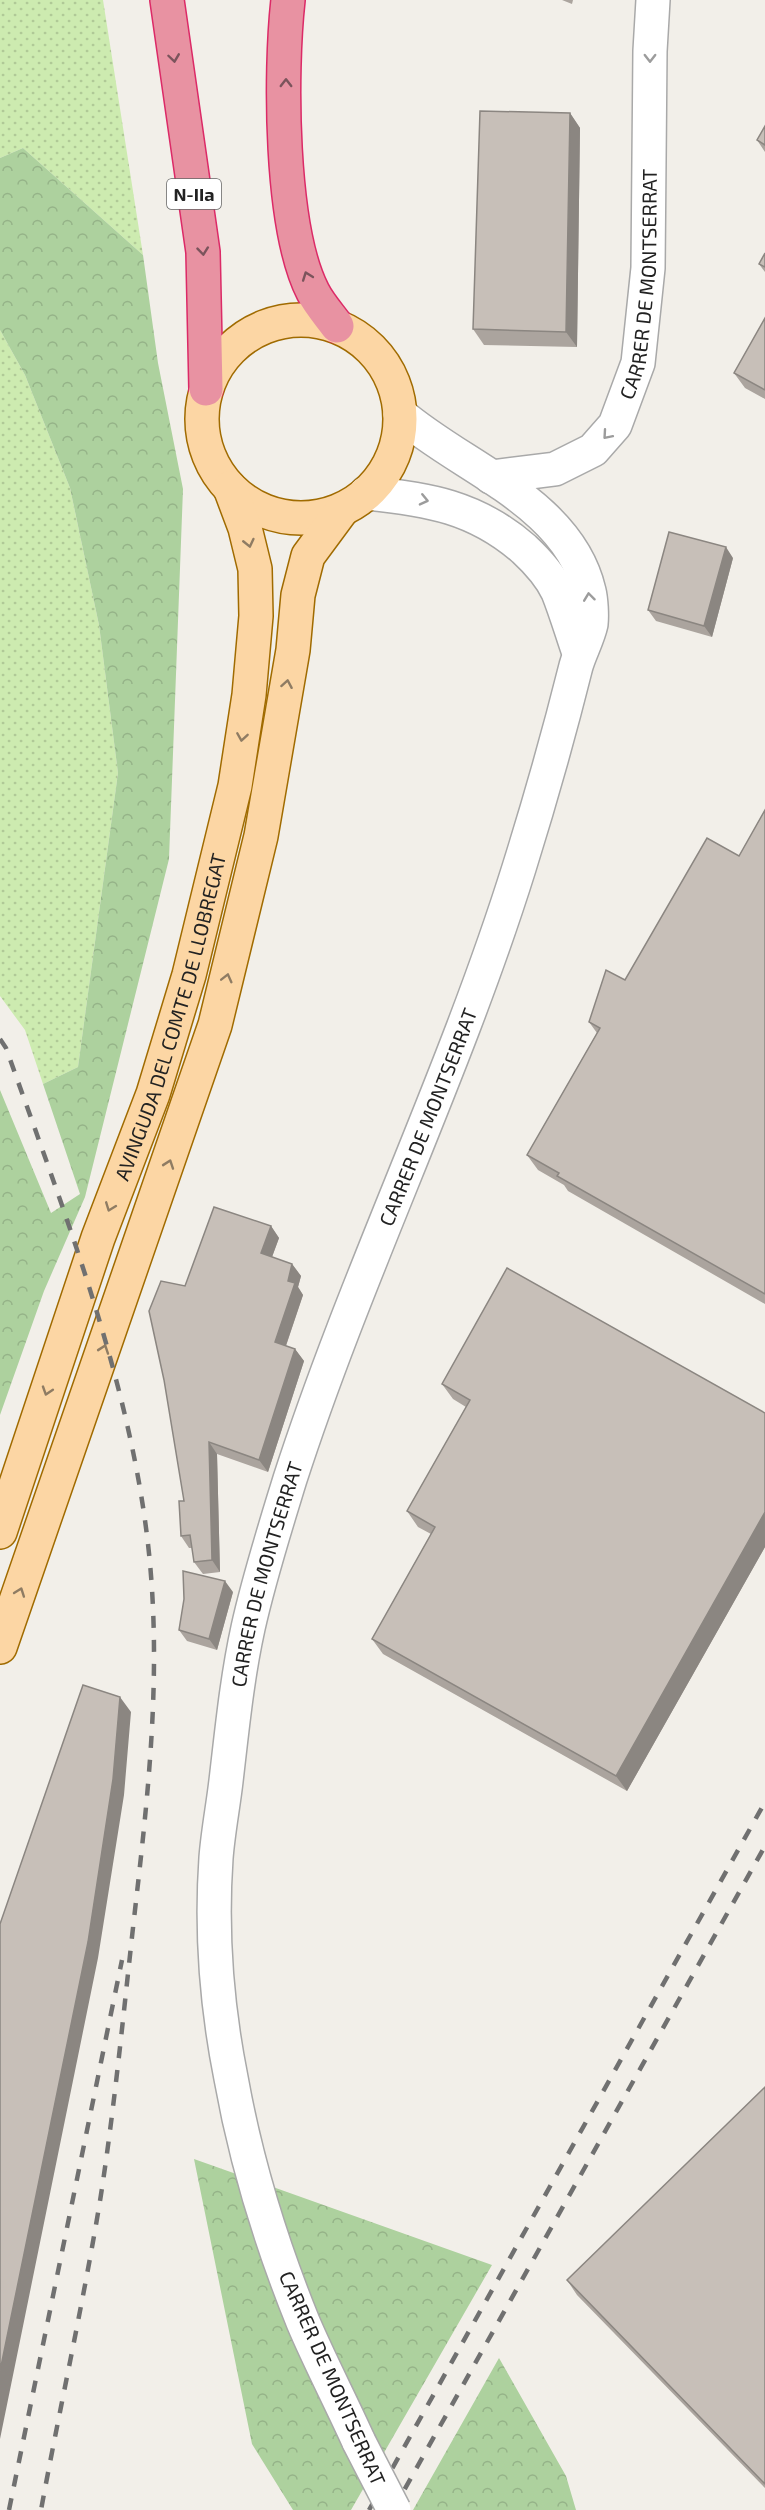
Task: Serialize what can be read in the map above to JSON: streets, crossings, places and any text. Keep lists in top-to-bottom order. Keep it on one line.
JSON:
{"streets":{"highway":["N-IIa"],"main road":["AVINGUDA DEL COMTE DE LLOBREGAT"],"street":["CARRER DE MONTSERRAT"]},"crossings":[["N-IIa","CARRER DE MONTSERRAT"],["N-IIa","AVINGUDA DEL COMTE DE LLOBREGAT"],["CARRER DE MONTSERRAT","AVINGUDA DEL COMTE DE LLOBREGAT"]]}
